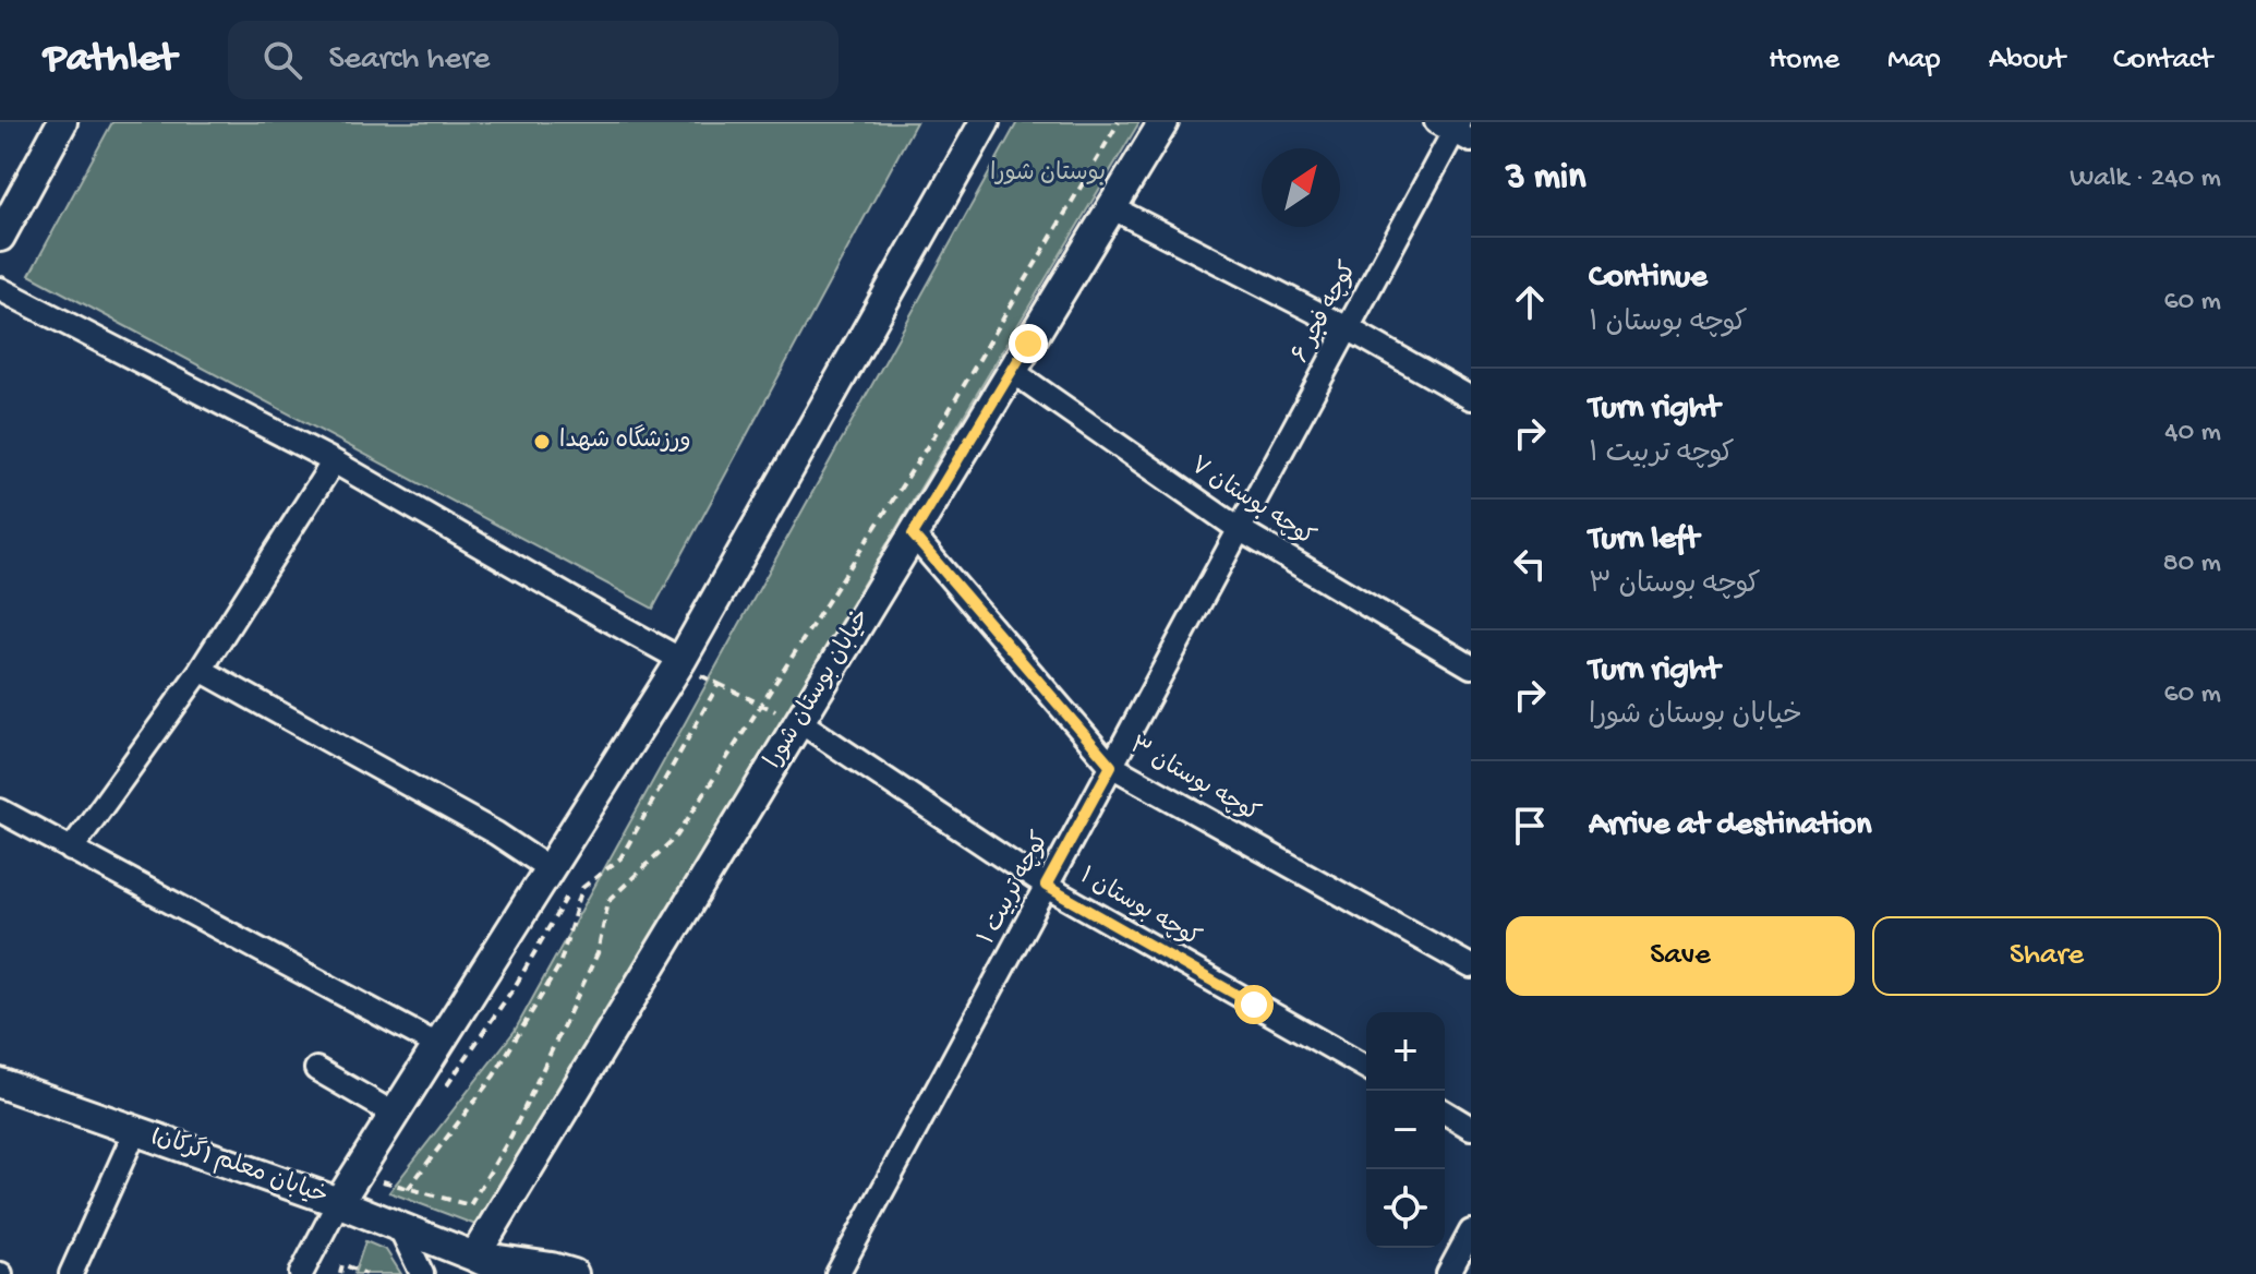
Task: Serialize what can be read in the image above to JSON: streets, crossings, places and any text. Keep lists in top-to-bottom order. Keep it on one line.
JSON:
{"streets":{"main road":["خیابان بوستان شورا","خیابان معلم (گرکان)"],"street":["کوچه فجر ۶","کوچه بوستان ۷","کوچه بوستان ۳","کوچه تربیت ۱","کوچه بوستان ۱"]},"crossings":[["کوچه فجر ۶","کوچه بوستان ۷"],["کوچه فجر ۶","کوچه تربیت ۱"],["کوچه بوستان ۷","خیابان بوستان شورا"],["کوچه بوستان ۷","کوچه تربیت ۱"],["خیابان بوستان شورا","کوچه بوستان ۳"],["خیابان بوستان شورا","کوچه بوستان ۱"],["خیابان بوستان شورا","خیابان معلم (گرکان)"],["کوچه بوستان ۳","کوچه تربیت ۱"],["کوچه تربیت ۱","کوچه بوستان ۱"]],"parks":["بوستان شورا"],"places":["ورزشگاه شهدا"],"north":"top right","page":{"header":"Pathlet","search":"Search here","nav":["Home","Map","About","Contact"],"heading":["3 min","Walk · 240 m"],"list":[["Continue","کوچه بوستان ۱","60 m"],["Turn right","کوچه تربیت ۱","40 m"],["Turn left","کوچه بوستان ۳","80 m"],["Turn right","خیابان بوستان شورا","60 m"],"Arrive at destination"],"buttons":["Save","Share"],"map_buttons":["+","−"]}}
